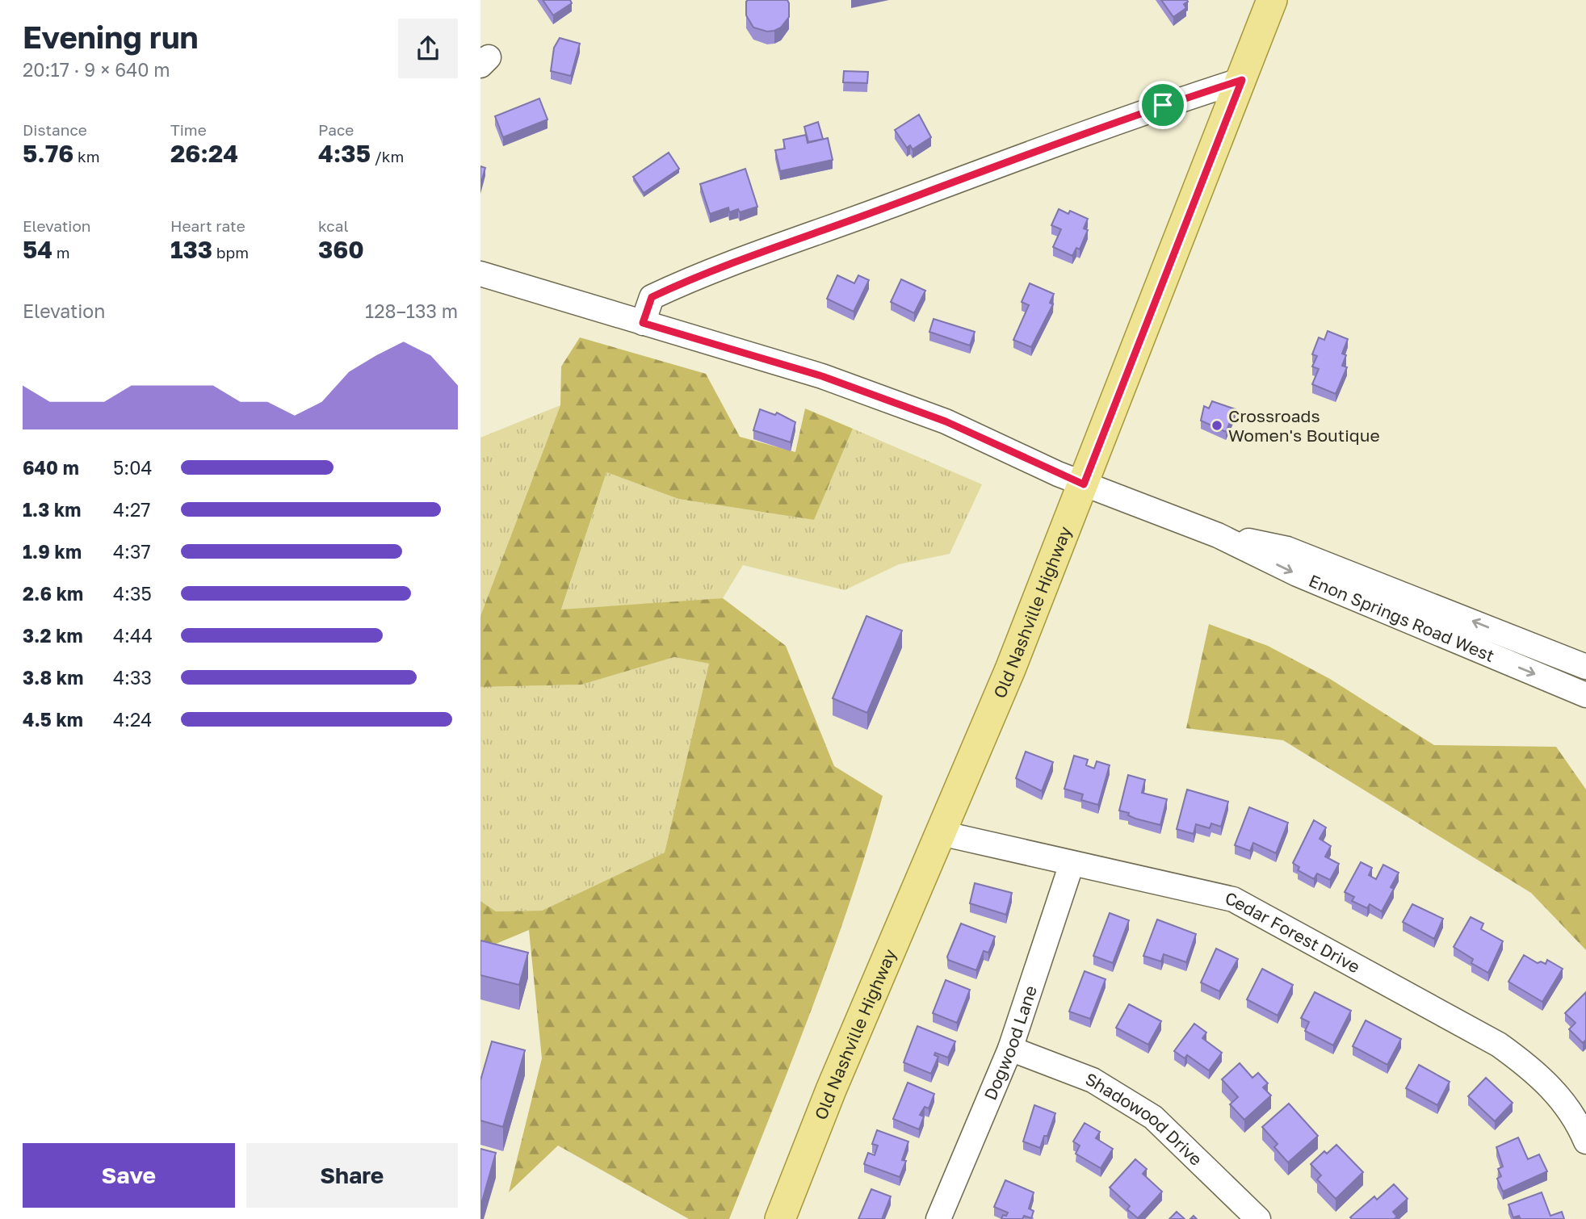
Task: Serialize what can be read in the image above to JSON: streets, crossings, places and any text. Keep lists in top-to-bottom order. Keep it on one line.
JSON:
{"streets":{"main road":["Old Nashville Highway"],"street":["Enon Springs Road West","Cedar Forest Drive","Dogwood Lane","Shadowood Drive"]},"crossings":[["Old Nashville Highway","Enon Springs Road West"],["Old Nashville Highway","Cedar Forest Drive"],["Cedar Forest Drive","Dogwood Lane"],["Dogwood Lane","Shadowood Drive"]],"places":["Crossroads Women's Boutique"],"page":{"heading":["Evening run","20:17 · 9 × 640 m"],"stats":[["Distance","5.76 km"],["Time","26:24"],["Pace","4:35 /km"],["Elevation","54 m"],["Heart rate","133 bpm"],["kcal","360"]],"chart":["Elevation","128–133 m"],"list":[{"name":"640 m","note":"5:04"},{"name":"1.3 km","note":"4:27"},{"name":"1.9 km","note":"4:37"},{"name":"2.6 km","note":"4:35"},{"name":"3.2 km","note":"4:44"},{"name":"3.8 km","note":"4:33"},{"name":"4.5 km","note":"4:24"}],"buttons":["Save","Share"]}}
